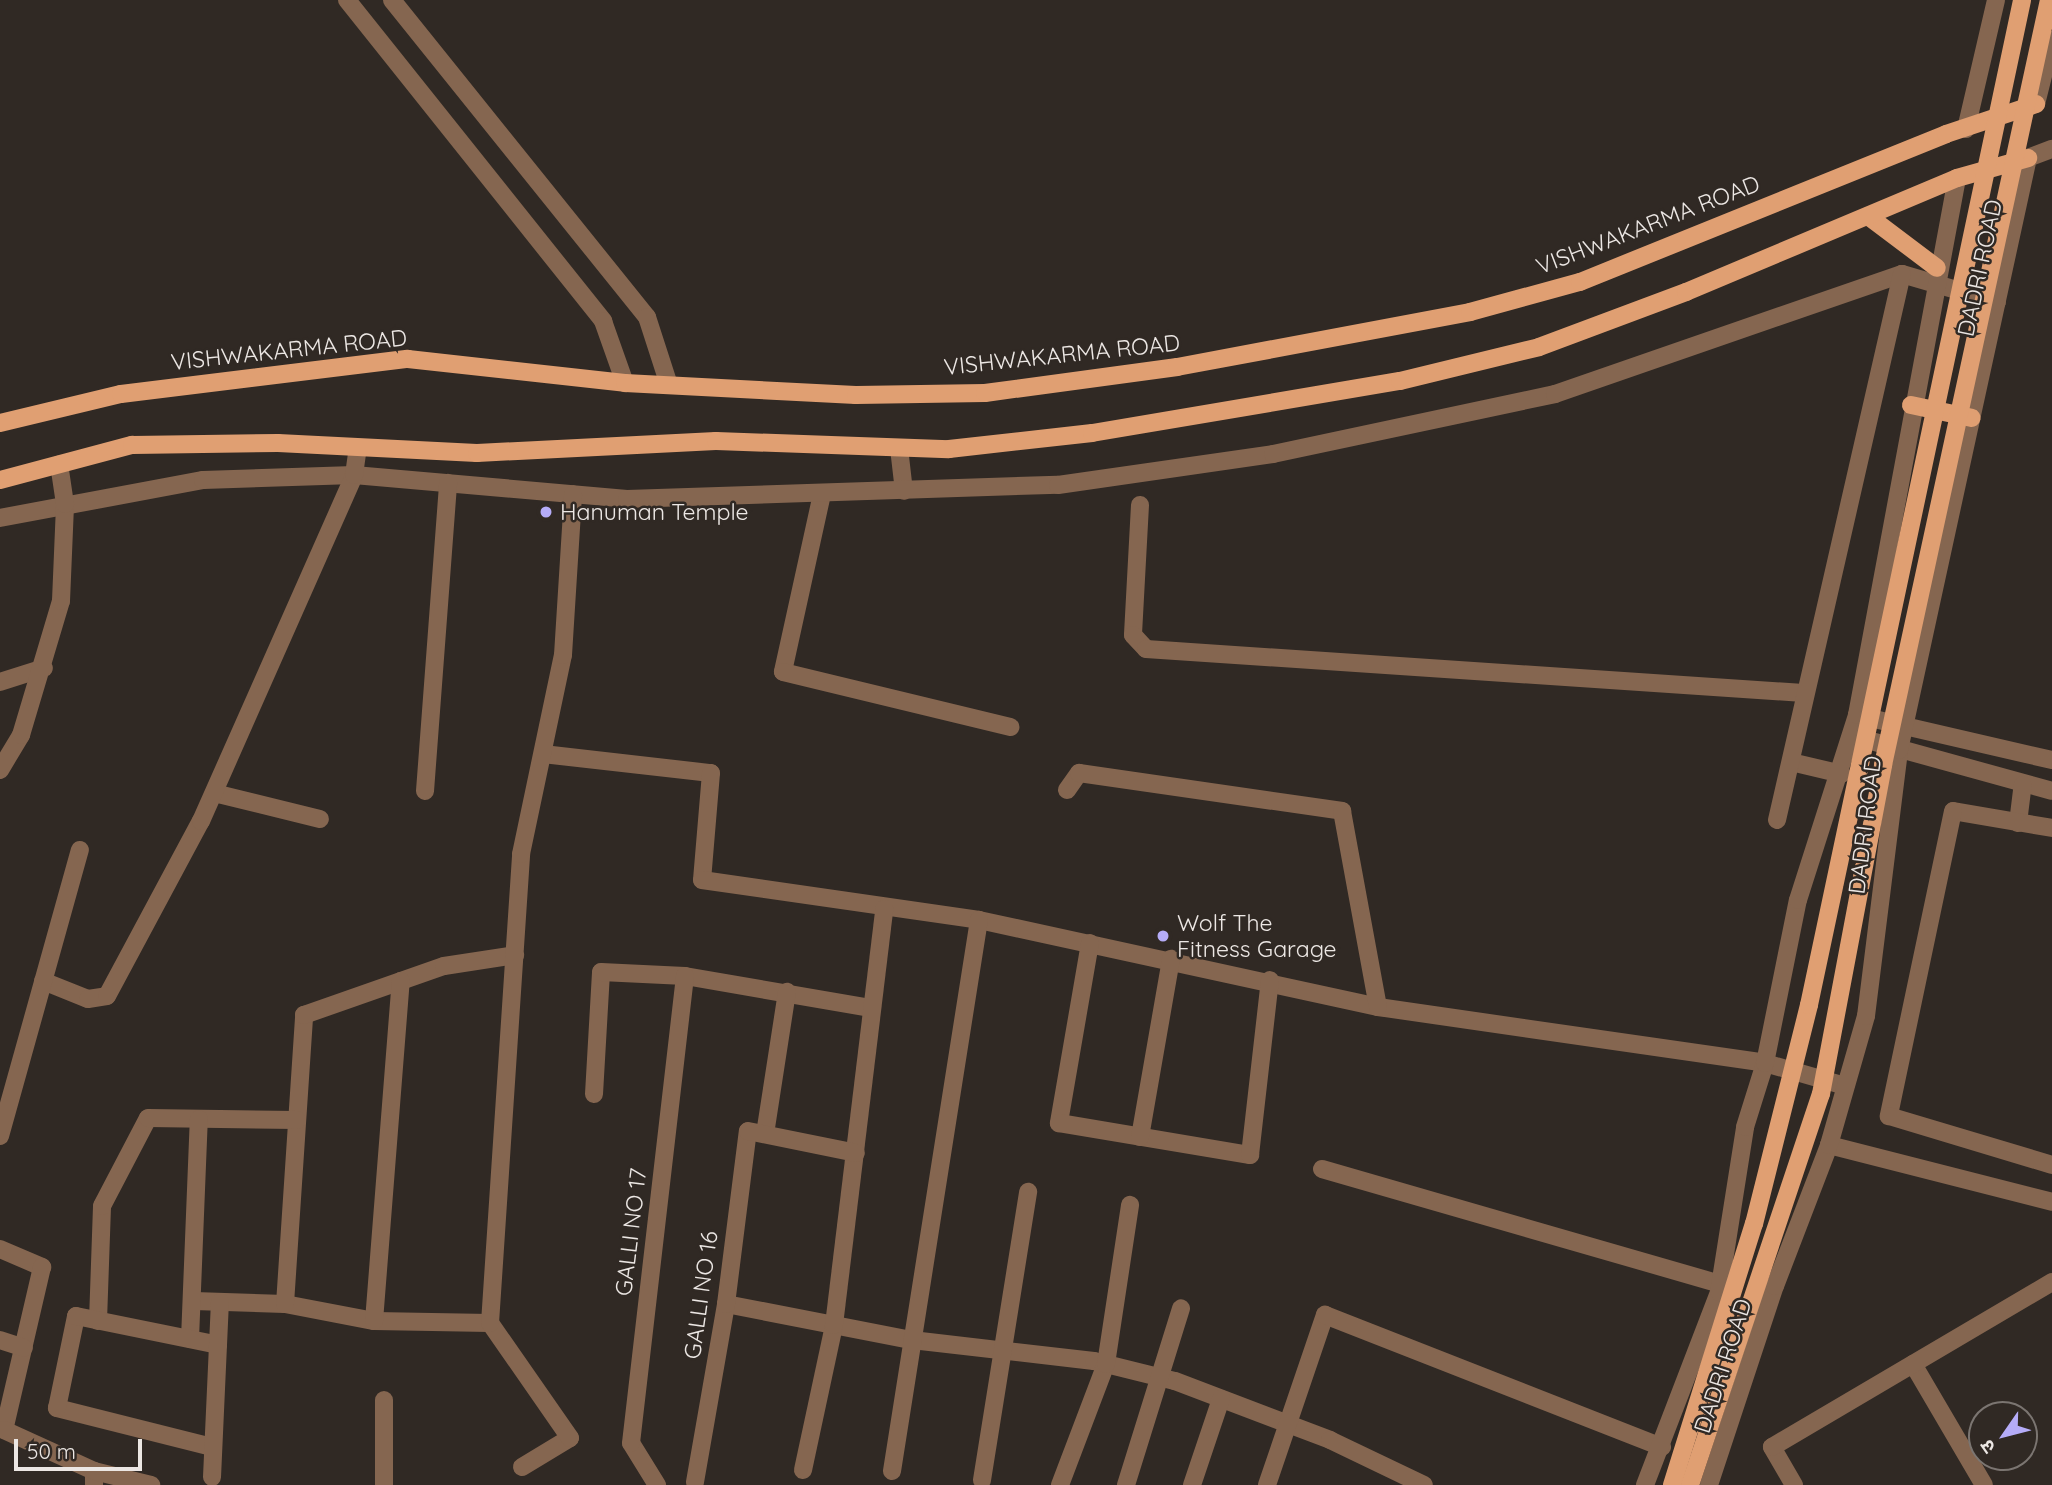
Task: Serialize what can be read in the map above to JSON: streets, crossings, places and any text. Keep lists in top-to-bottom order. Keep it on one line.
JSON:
{"streets":{"main road":["VISHWAKARMA ROAD"],"street":["DADRI ROAD","GALLI NO 17","GALLI NO 16"]},"places":["Hanuman Temple","Wolf The Fitness Garage"],"scale_bar":"50 m","north":"bottom left"}
